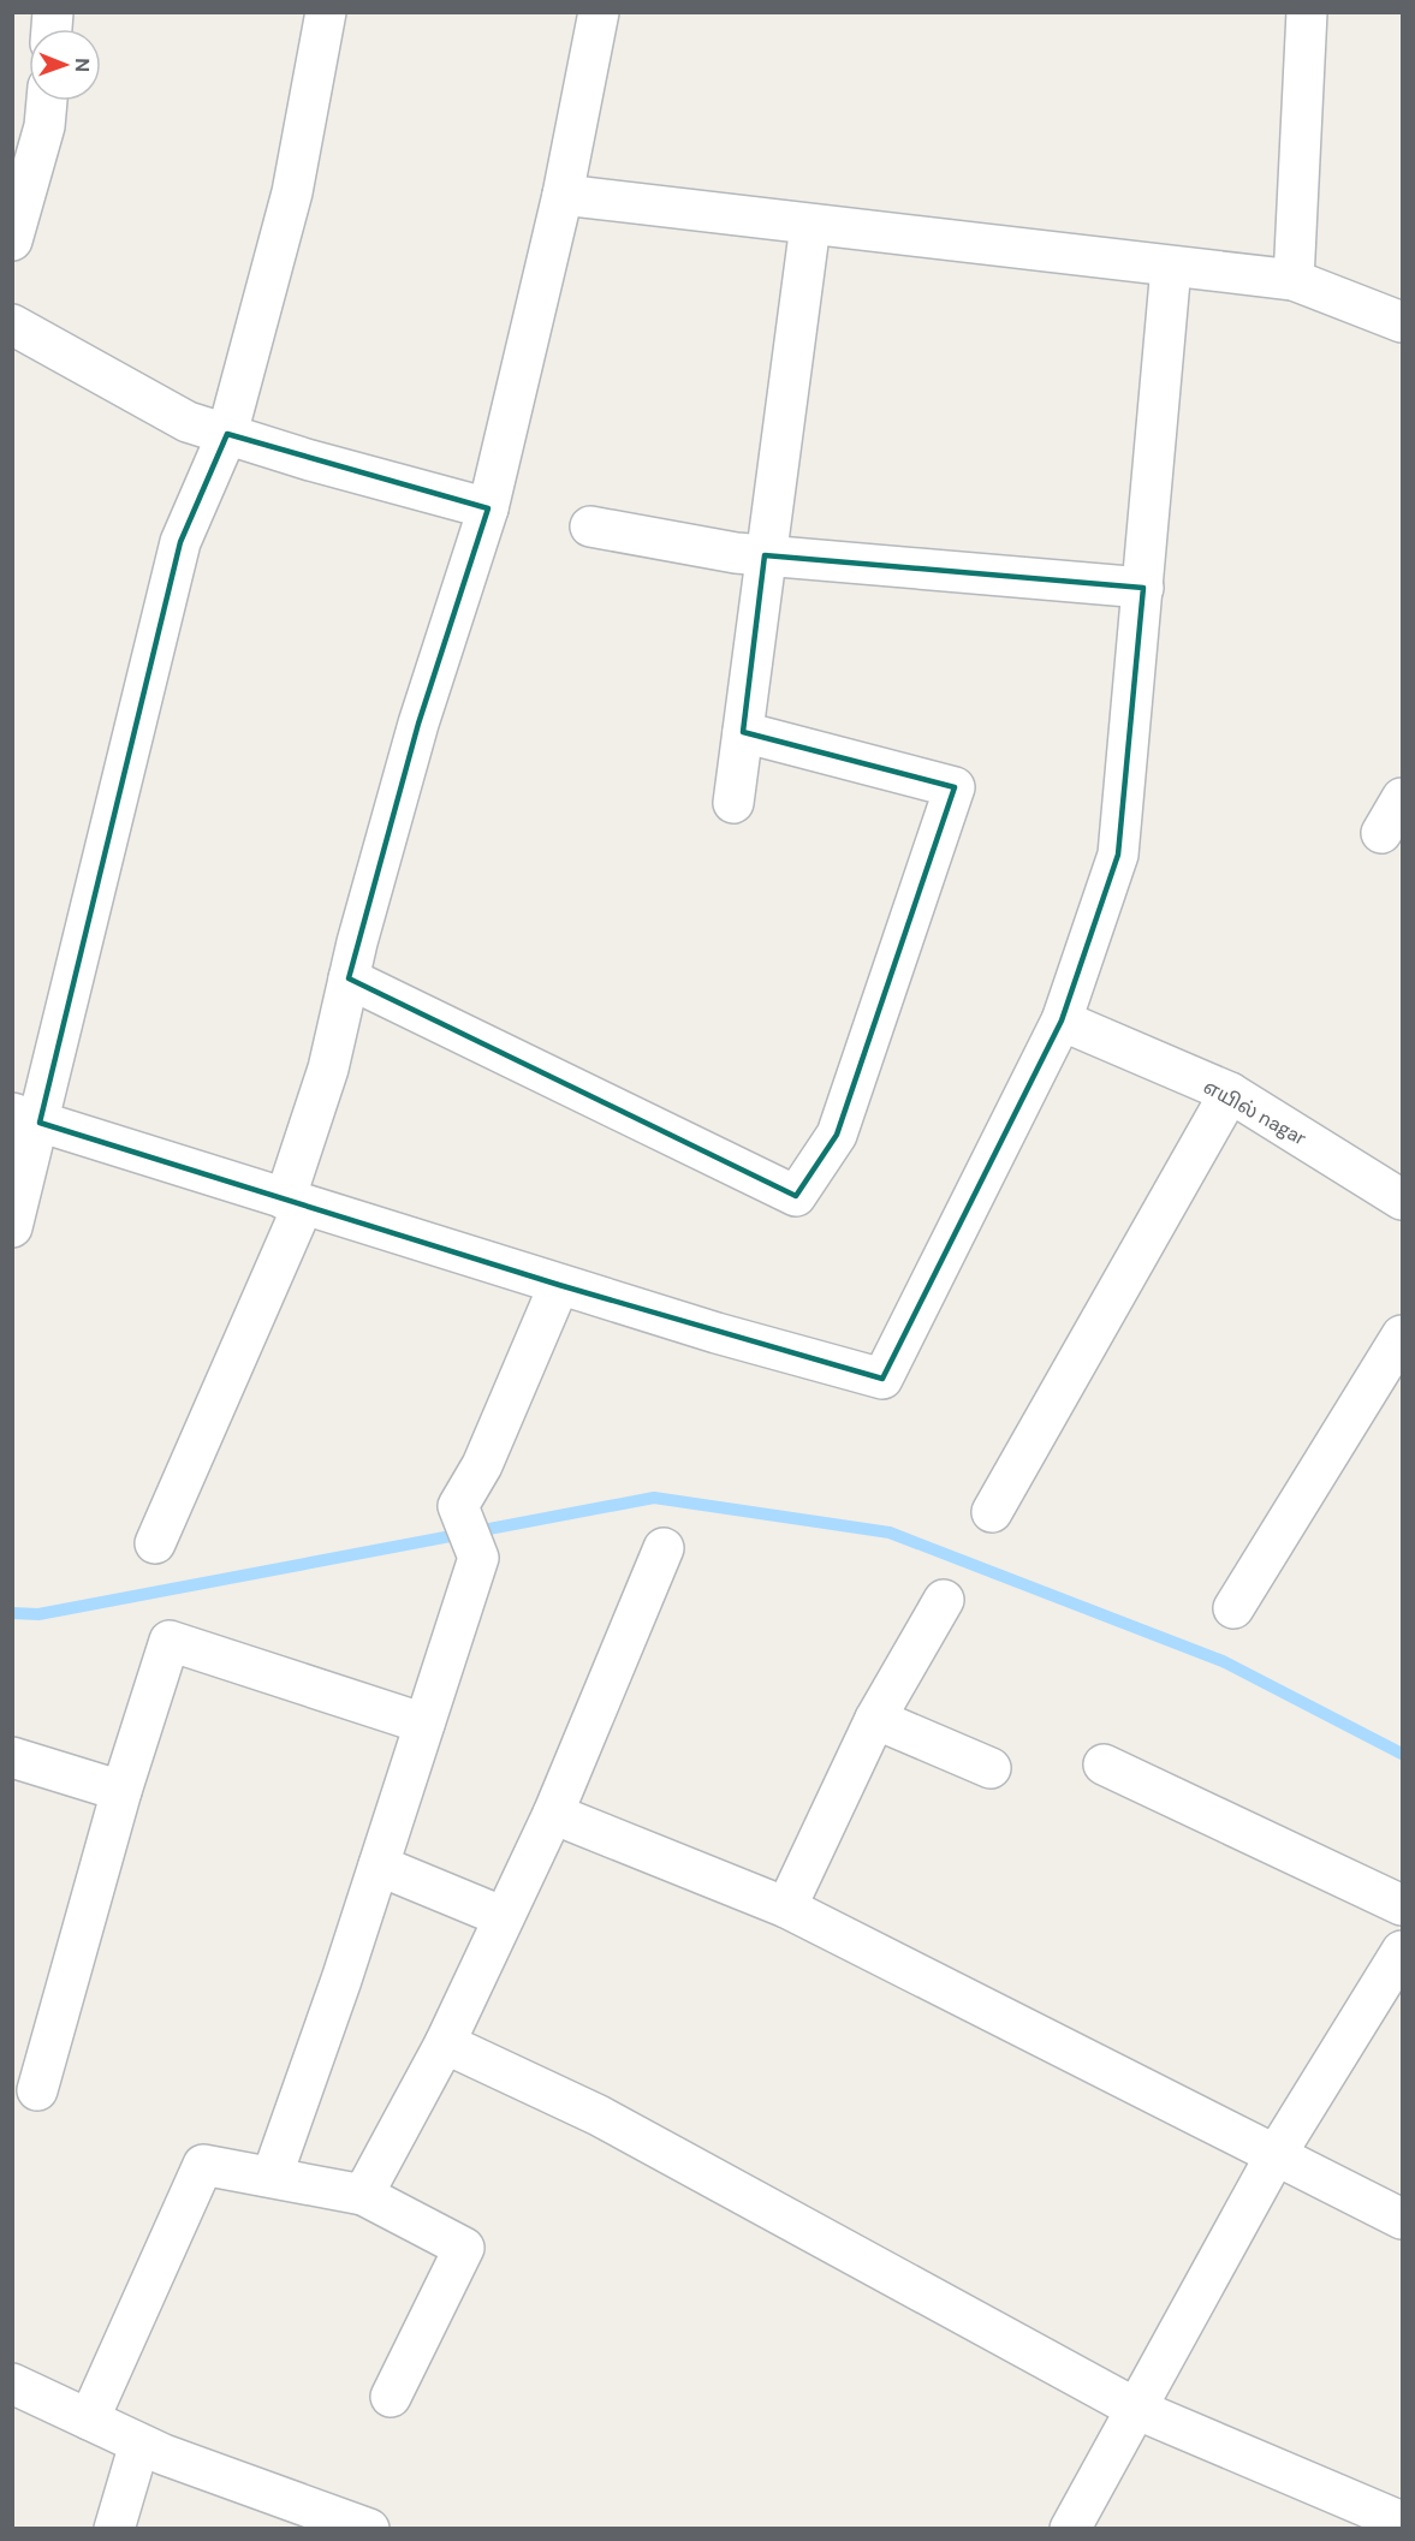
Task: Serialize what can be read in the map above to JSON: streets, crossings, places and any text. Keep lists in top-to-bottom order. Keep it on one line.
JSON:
{"streets":{"street":["எயில் nagar"]},"north":"right"}
